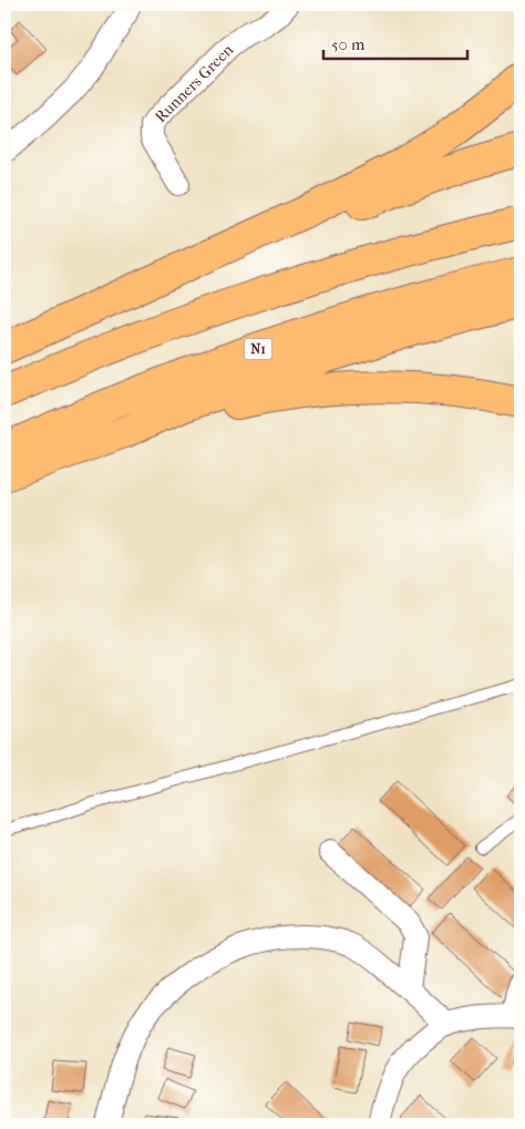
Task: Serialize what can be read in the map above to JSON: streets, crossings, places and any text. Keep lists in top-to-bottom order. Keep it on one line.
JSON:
{"streets":{"highway":["N1"],"street":["Runners Green"]},"scale_bar":"50 m"}
